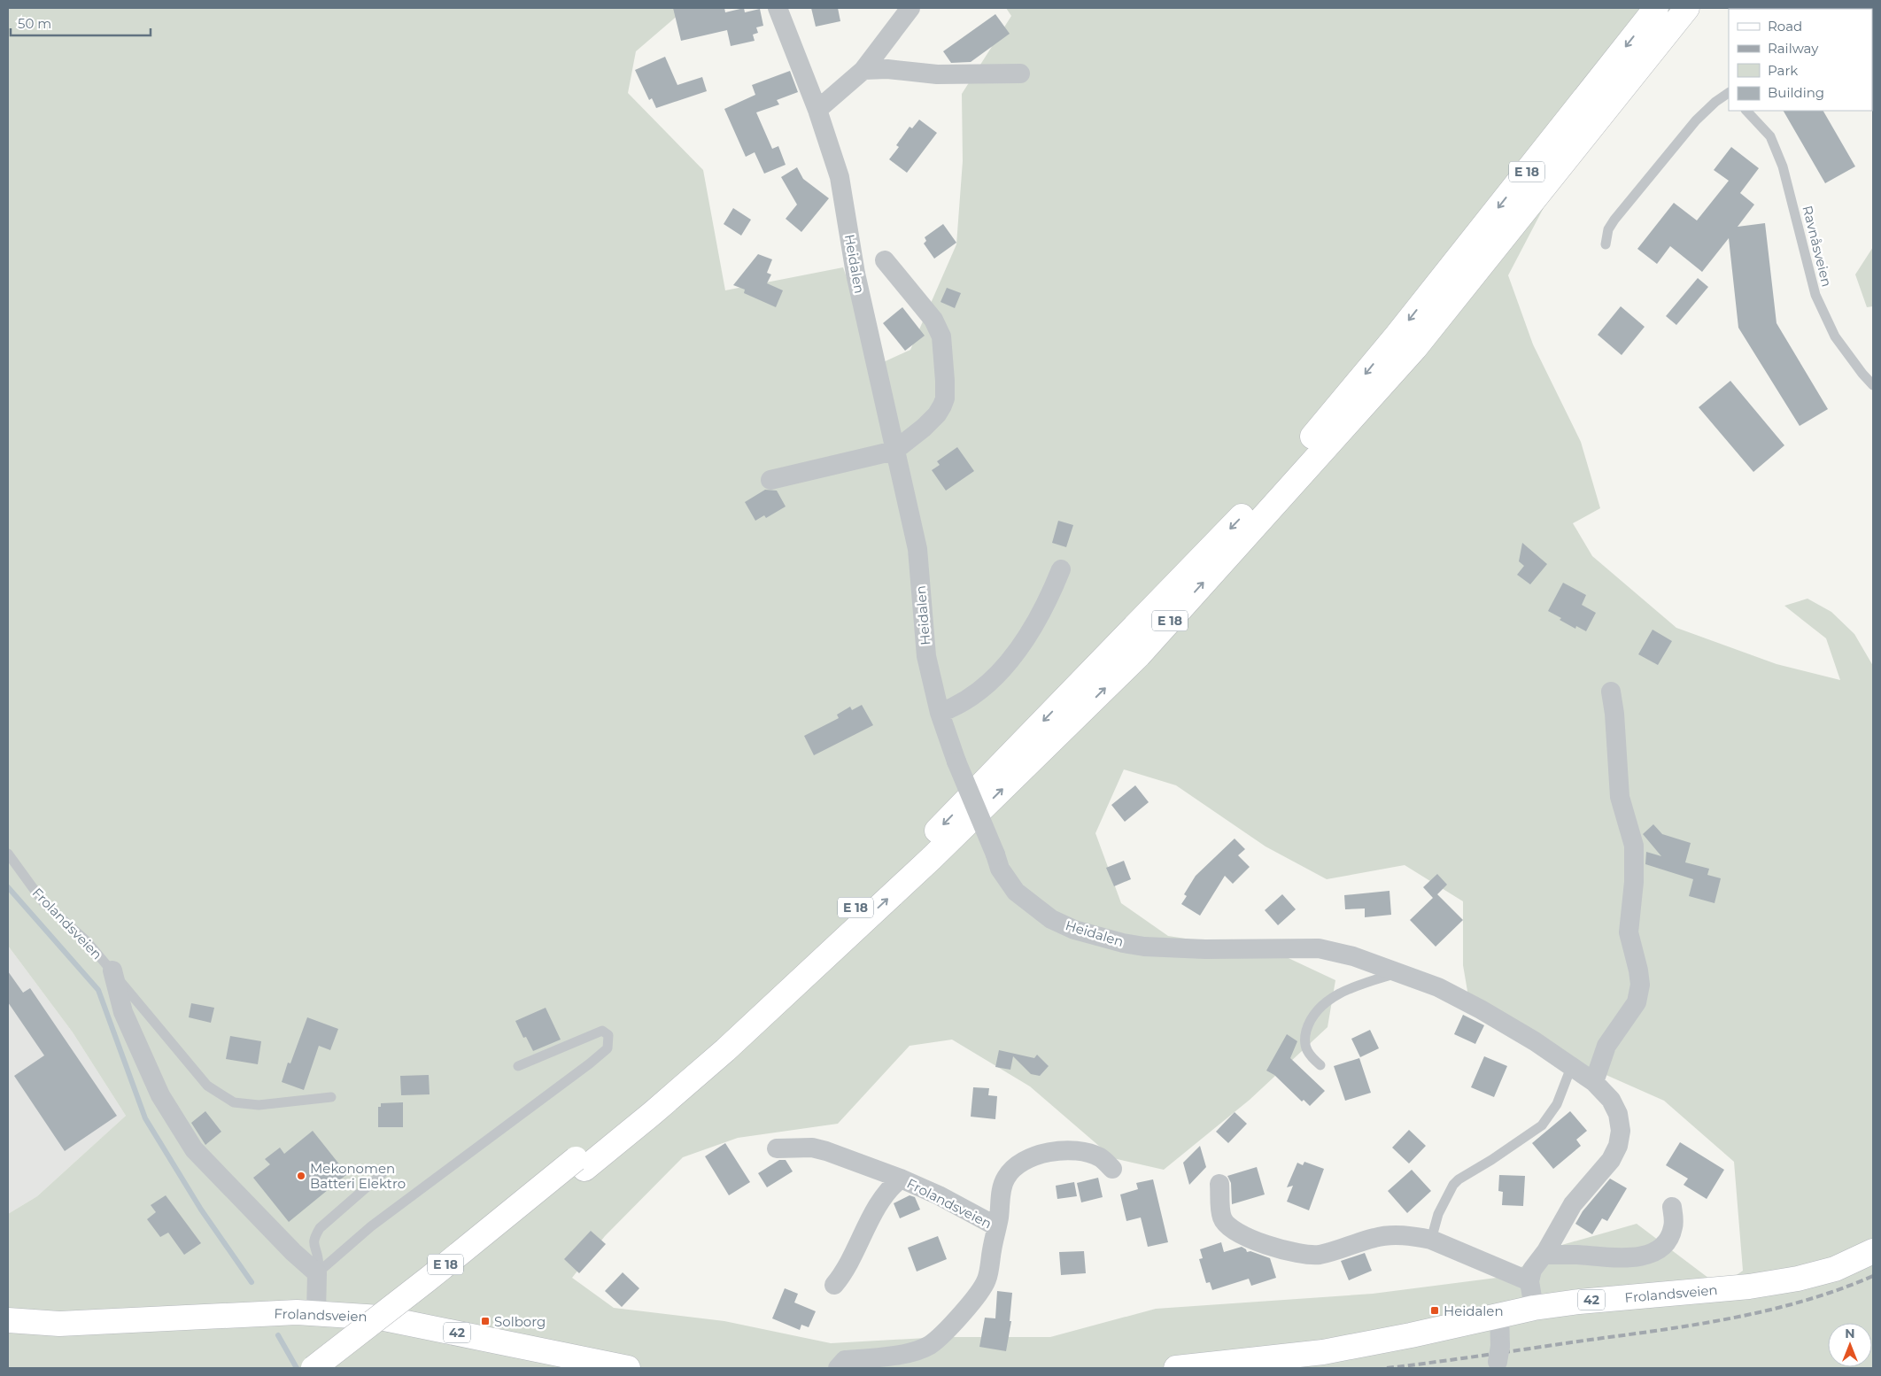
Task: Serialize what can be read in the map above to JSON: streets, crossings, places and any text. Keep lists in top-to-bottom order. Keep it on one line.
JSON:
{"streets":{"main road":["E 18","Frolandsveien","42"],"street":["Heidalen"],"lane":["Ravnåsveien"]},"places":{"other":["Mekonomen Batteri Elektro"],"transit":["Heidalen","Solborg"]},"legend":["Road","Railway","Park","Building"],"scale_bar":"50 m","north":"top"}
